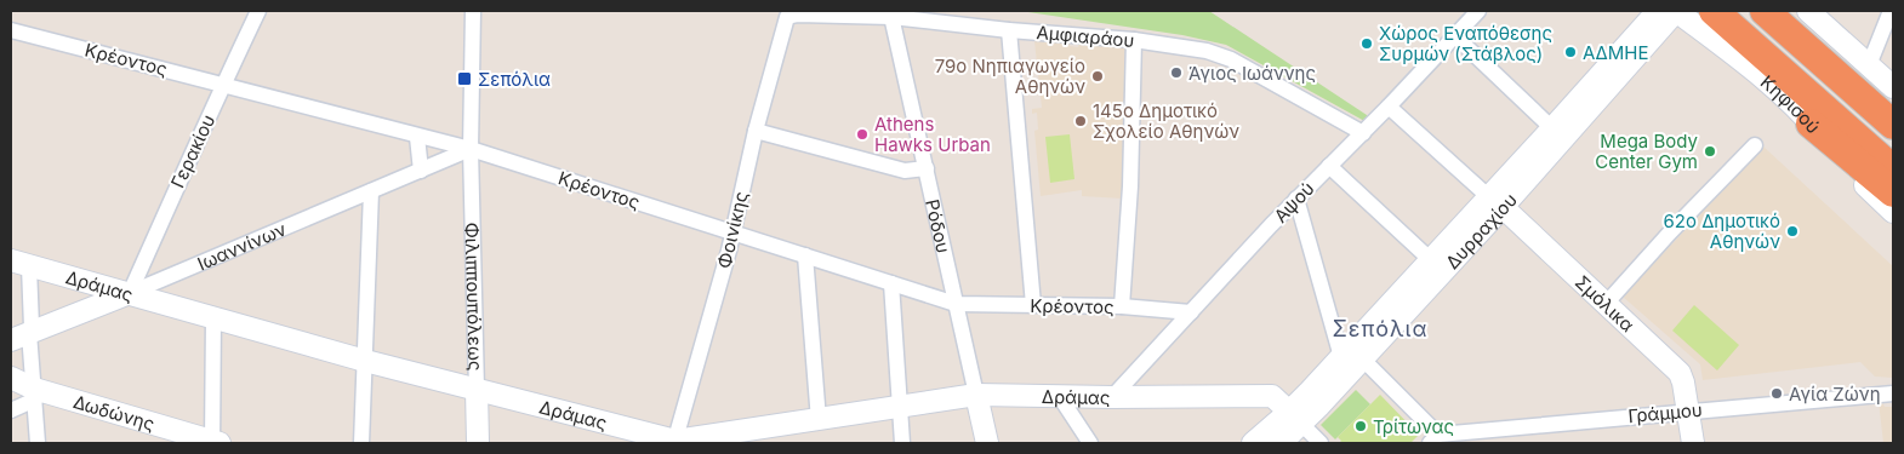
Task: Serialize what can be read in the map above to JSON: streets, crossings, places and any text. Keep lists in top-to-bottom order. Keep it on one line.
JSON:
{"streets":{"street":["Αμφιαράου","Κρέοντος","Κηφισού","Γερακίου","Αψού","Ρόδου","Φοινίκης","Δυρραχίου","Ιωαννίνων","Δράμας","Φιλιππουπόλεως","Σμόλικα","Δωδώνης","Γράμμου"]},"crossings":[["Αμφιαράου","Αψού"],["Αμφιαράου","Ρόδου"],["Αμφιαράου","Φοινίκης"],["Κρέοντος","Γερακίου"],["Κρέοντος","Αψού"],["Κρέοντος","Ρόδου"],["Κρέοντος","Φοινίκης"],["Κρέοντος","Ιωαννίνων"],["Κρέοντος","Φιλιππουπόλεως"],["Κηφισού","Δυρραχίου"],["Γερακίου","Ιωαννίνων"],["Γερακίου","Δράμας"],["Αψού","Δράμας"],["Αψού","Σμόλικα"],["Ρόδου","Δράμας"],["Φοινίκης","Δράμας"],["Δυρραχίου","Δράμας"],["Δυρραχίου","Σμόλικα"],["Δυρραχίου","Γράμμου"],["Ιωαννίνων","Δράμας"],["Ιωαννίνων","Φιλιππουπόλεως"],["Δράμας","Φιλιππουπόλεως"],["Σμόλικα","Γράμμου"]],"districts":["Σεπόλια"],"places":{"other":["Χώρος Εναπόθεσης Συρμών (Στάβλος)","ΑΔΜΗΕ","Άγιος Ιωάννης","79ο Νηπιαγωγείο Αθηνών","145ο Δημοτικό Σχολείο Αθηνών","Athens Hawks Urban","Mega Body Center Gym","62ο Δημοτικό Αθηνών","Αγία Ζώνη","Τρίτωνας"],"transit":["Σεπόλια"]}}
